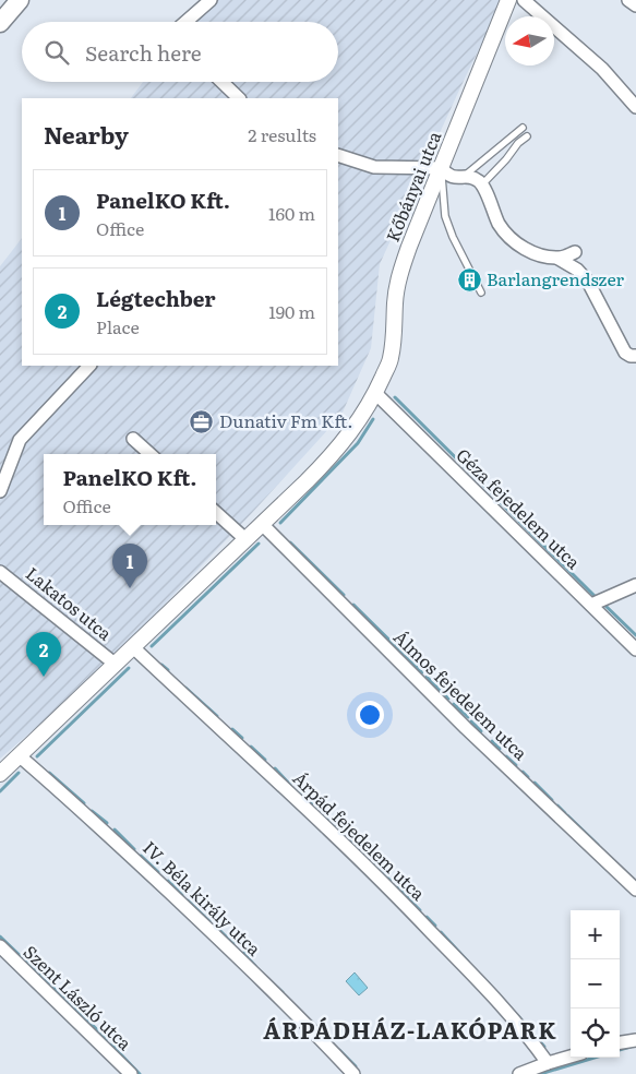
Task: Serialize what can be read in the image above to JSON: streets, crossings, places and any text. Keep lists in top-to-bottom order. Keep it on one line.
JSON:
{"streets":{"street":["Kőbányai utca","Géza fejedelem utca","Lakatos utca","Álmos fejedelem utca","Árpád fejedelem utca","IV. Béla király utca","Szent László utca"]},"crossings":[["Kőbányai utca","Géza fejedelem utca"],["Kőbányai utca","Lakatos utca"],["Kőbányai utca","Álmos fejedelem utca"],["Kőbányai utca","Árpád fejedelem utca"],["Kőbányai utca","IV. Béla király utca"]],"districts":["ÁRPÁDHÁZ-LAKÓPARK"],"places":{"building":["Barlangrendszer"],"office":["Dunativ Fm Kft."]},"north":"left","page":{"search":"Search here","heading":["Nearby","2 results"],"list":[{"mark":"1","name":"PanelKO Kft.","note":"Office","value":"160 m"},{"mark":"2","name":"Légtechber","note":"Place","value":"190 m"}],"popup":["PanelKO Kft.","Office"],"pins":["1","2"],"map_buttons":["+","−"]}}
